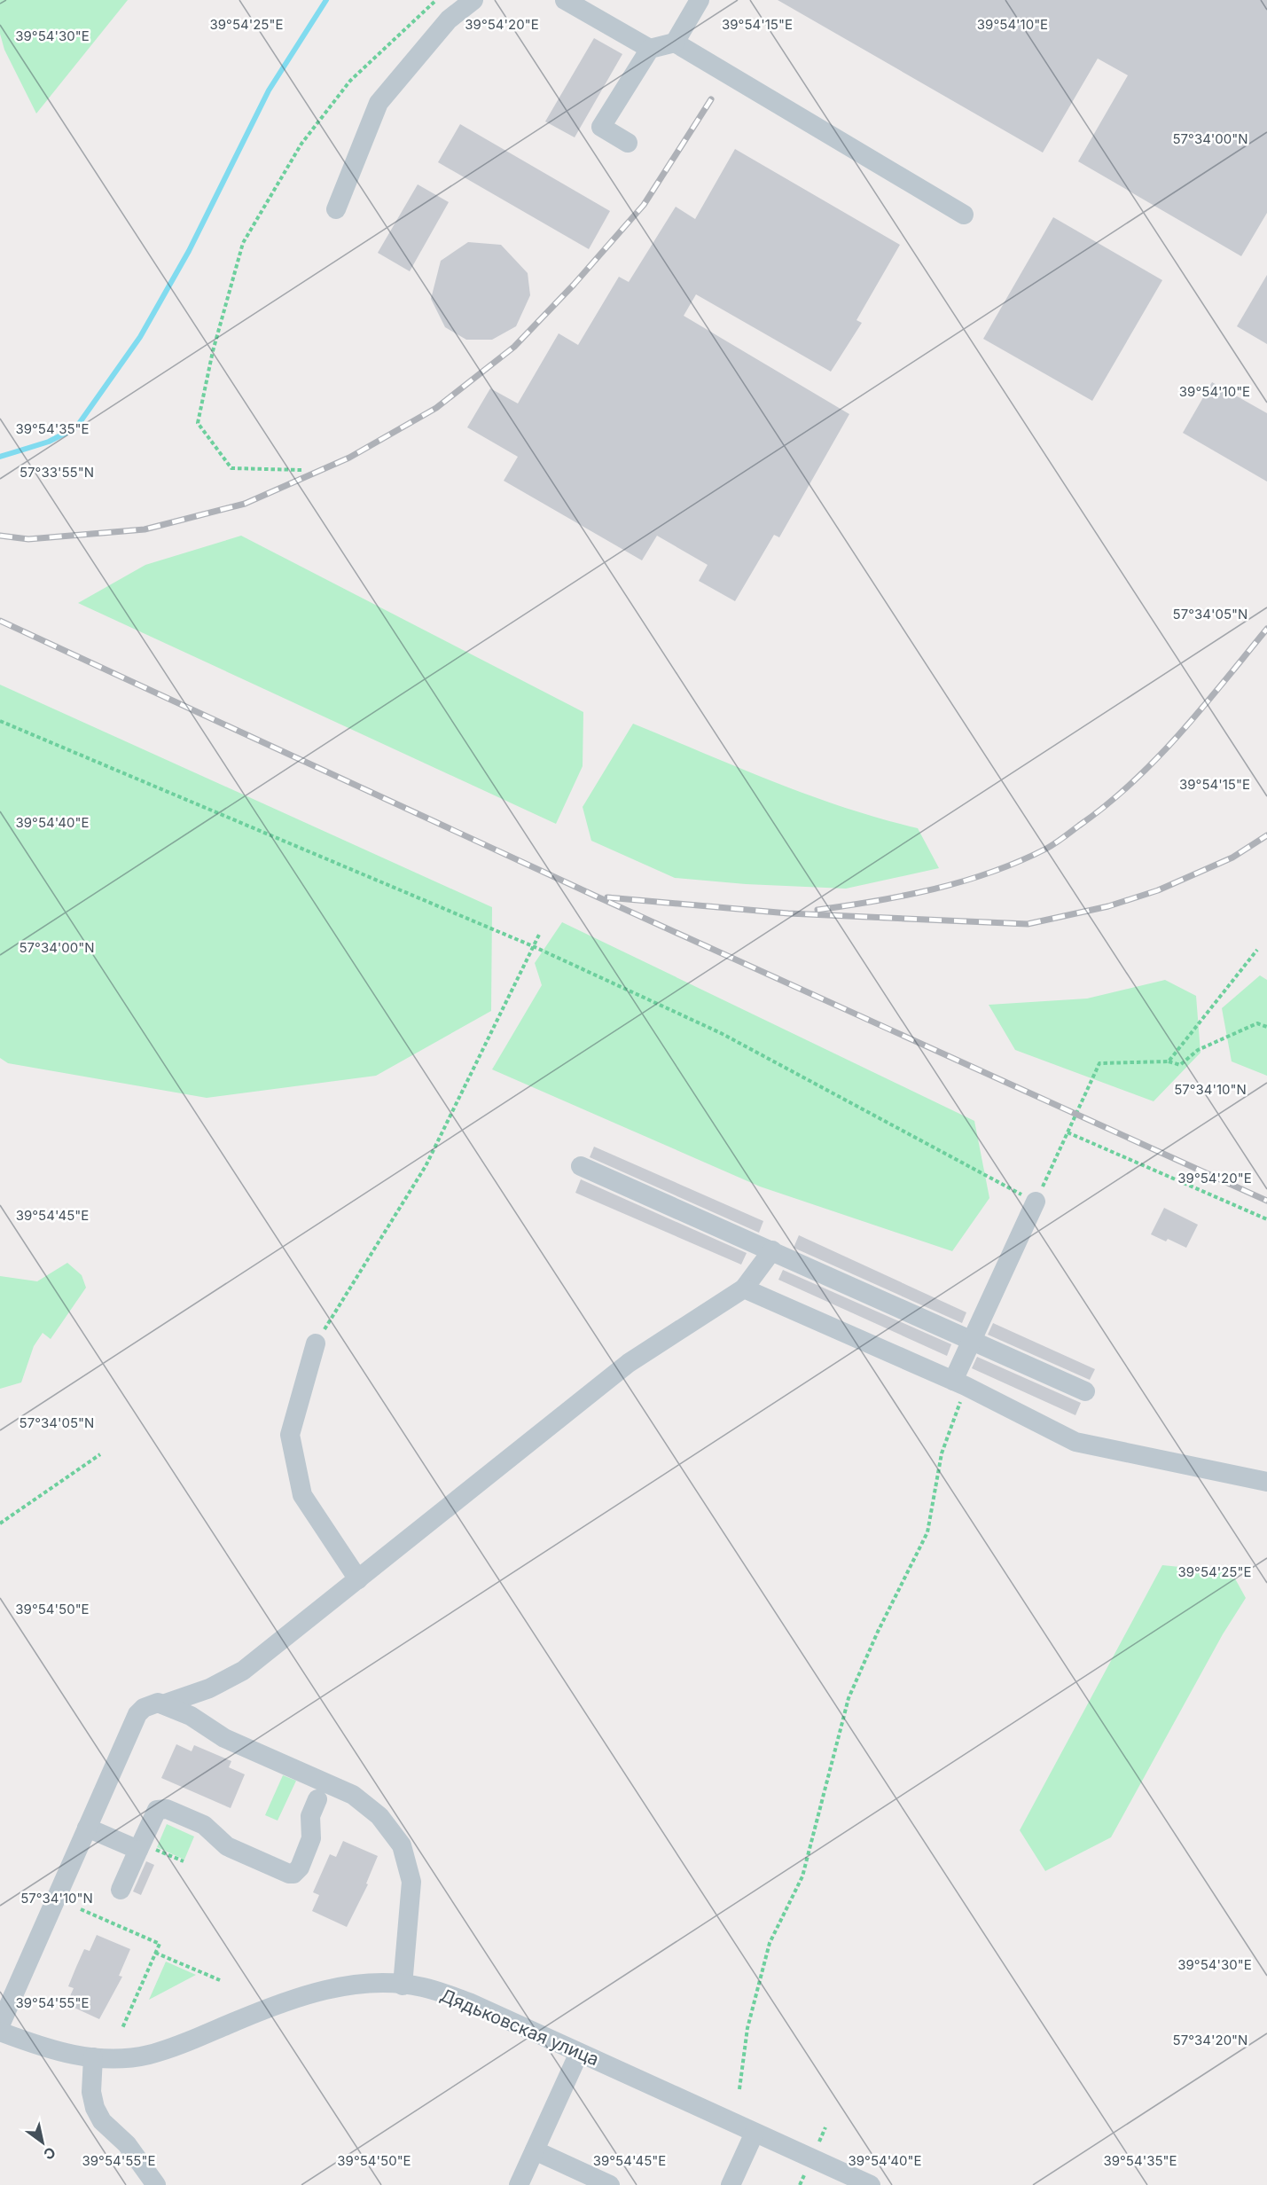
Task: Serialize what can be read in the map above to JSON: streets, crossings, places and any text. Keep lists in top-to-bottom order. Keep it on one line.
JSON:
{"streets":{"street":["Дядьковская улица"]},"north":"bottom right","coordinates":["39°54'25\"E","39°54'20\"E","39°54'15\"E","39°54'10\"E","39°54'30\"E","57°34'00\"N","39°54'35\"E","57°33'55\"N","57°34'05\"N","39°54'40\"E","57°34'10\"N","39°54'45\"E","39°54'50\"E","39°54'55\"E","57°34'20\"N"]}
